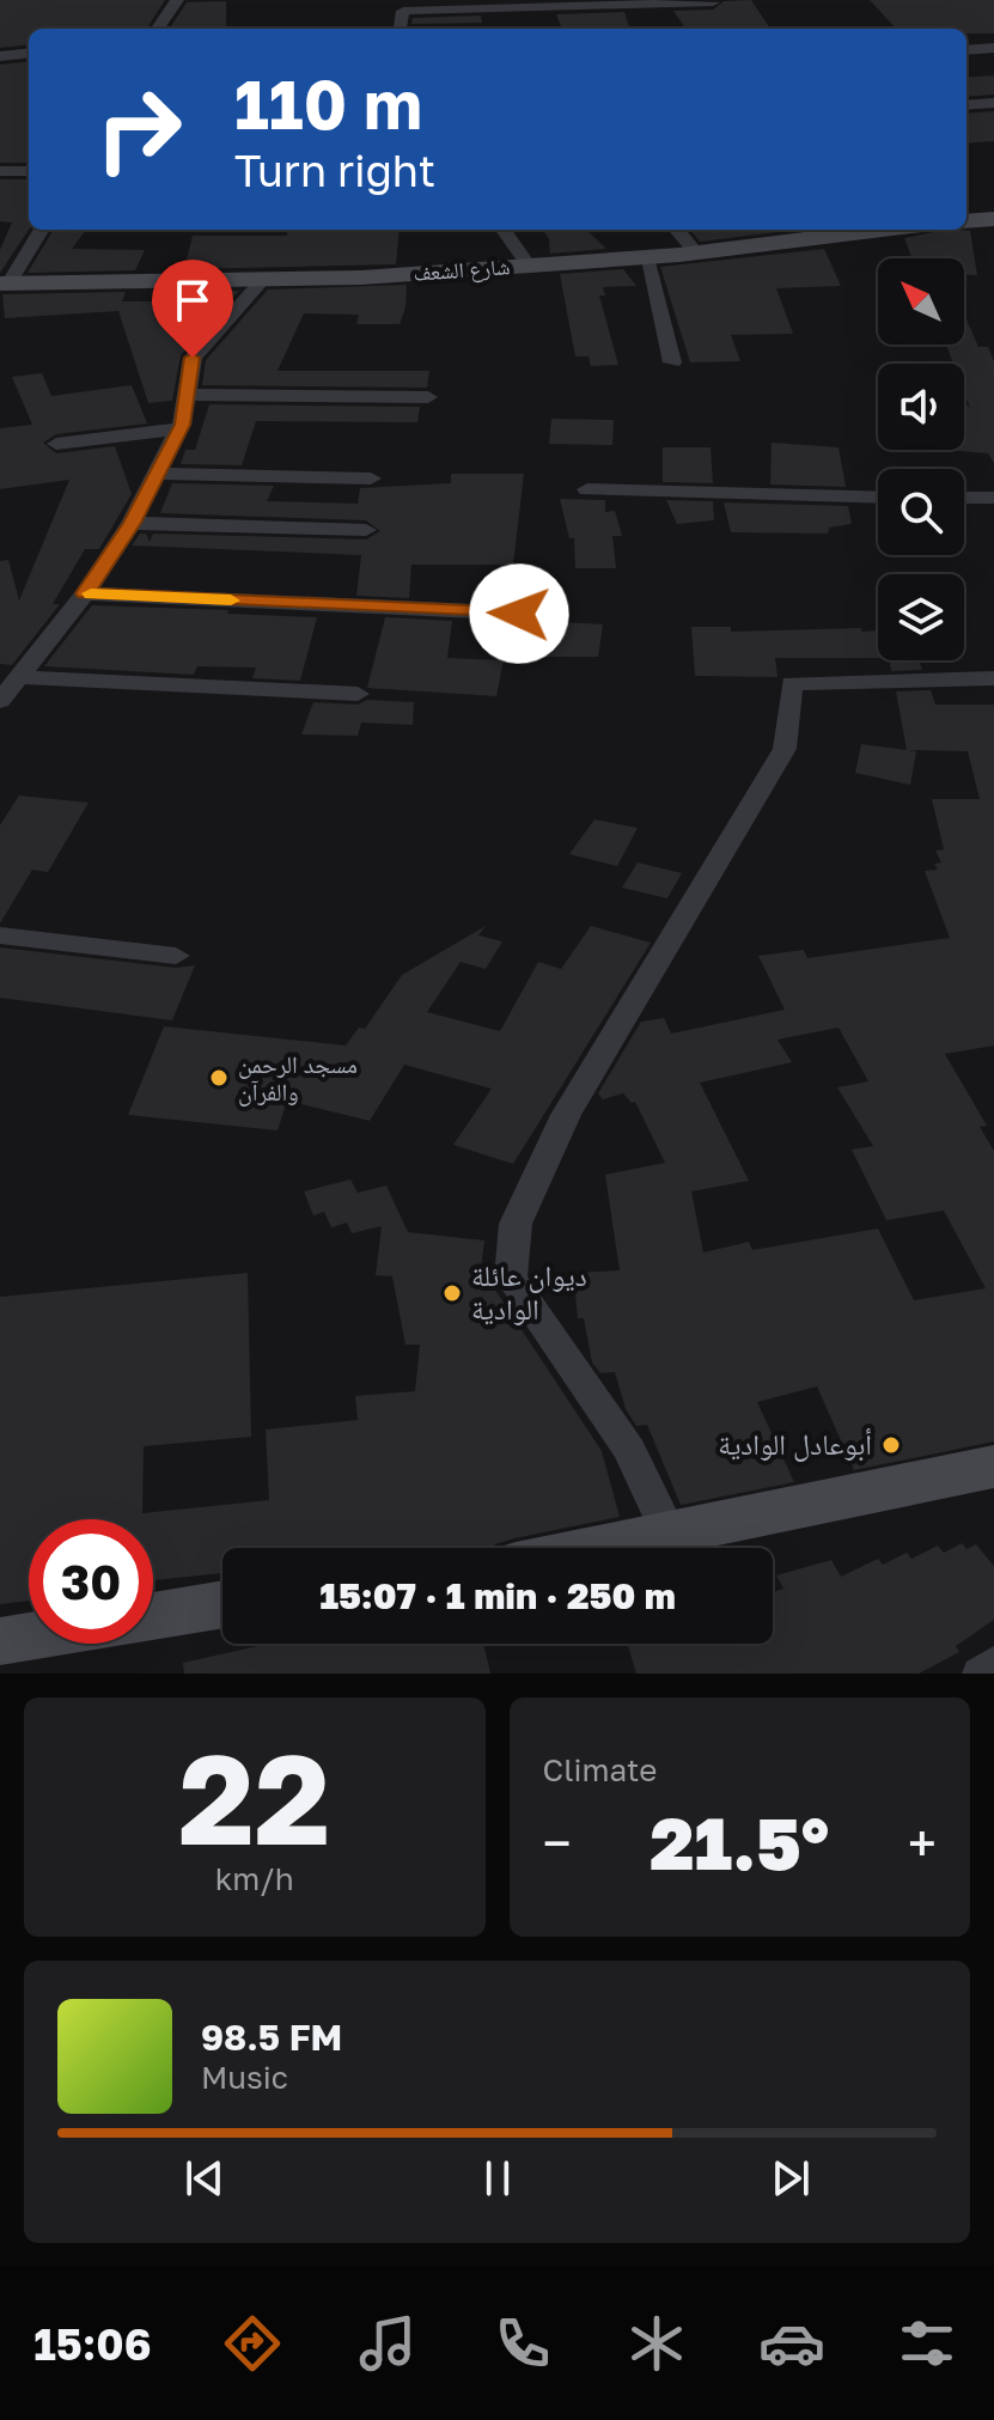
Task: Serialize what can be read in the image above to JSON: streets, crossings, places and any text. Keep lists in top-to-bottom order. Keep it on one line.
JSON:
{"streets":{"street":["شارع الشعف"]},"places":["مسجد الرحمن والفرآن","ديوان عائلة الوادية","أبوعادل الوادية"],"north":"top left","page":{"turn":["110 m","Turn right"],"limit":"30","trip":"15:07 · 1 min · 250 m","tile":[["22","km/h"],"Climate"],"heat":["−","21.5°","+"],"song":["98.5 FM","Music"],"tabs":"15:06"}}
